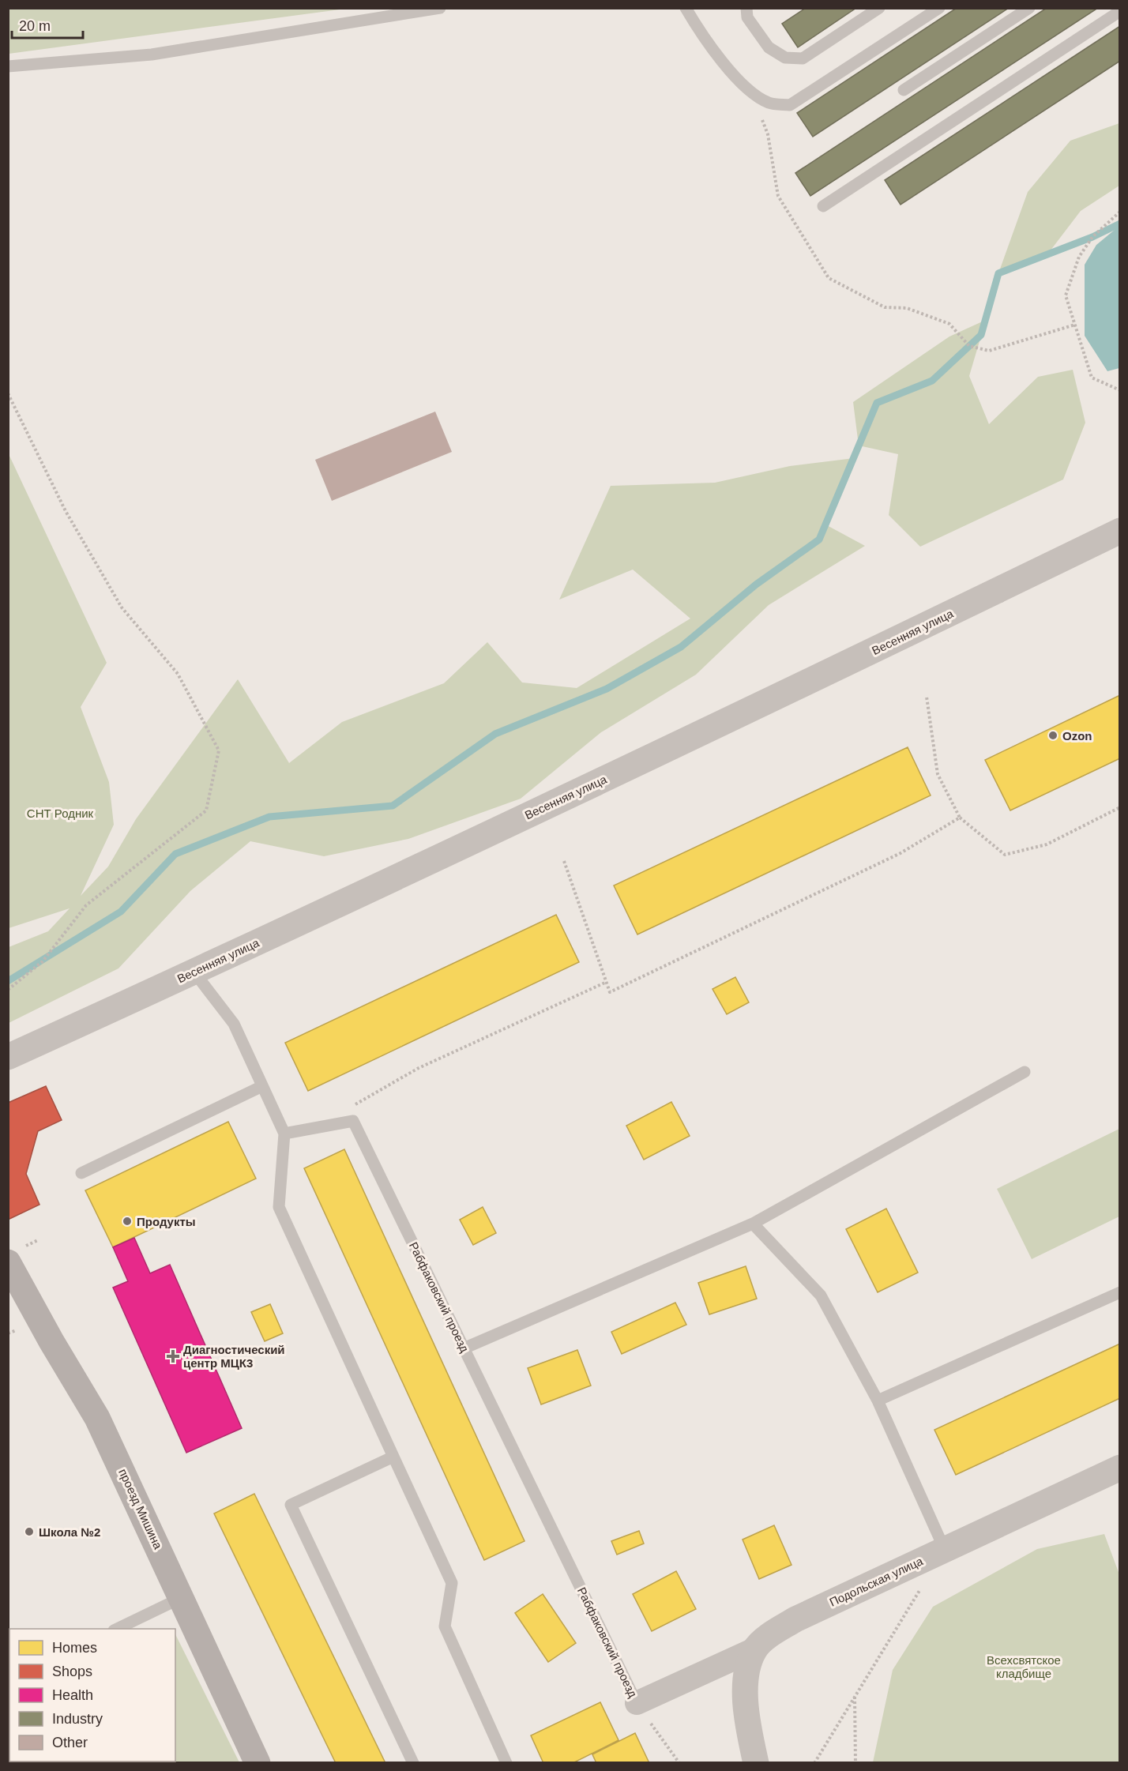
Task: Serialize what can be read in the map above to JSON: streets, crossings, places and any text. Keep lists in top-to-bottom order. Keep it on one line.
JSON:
{"streets":{"main road":["проезд Мишина"],"street":["Весенняя улица","Подольская улица"],"lane":["Рабфаковский проезд"]},"crossings":[["Рабфаковский проезд","Подольская улица"]],"parks":["СНТ Родник","Всехсвятское кладбище"],"places":{"other":["Ozon","Продукты","Школа №2"],"health":["Диагностический центр МЦК3"]},"legend":["Homes","Shops","Health","Industry","Other"],"scale_bar":"20 m"}
